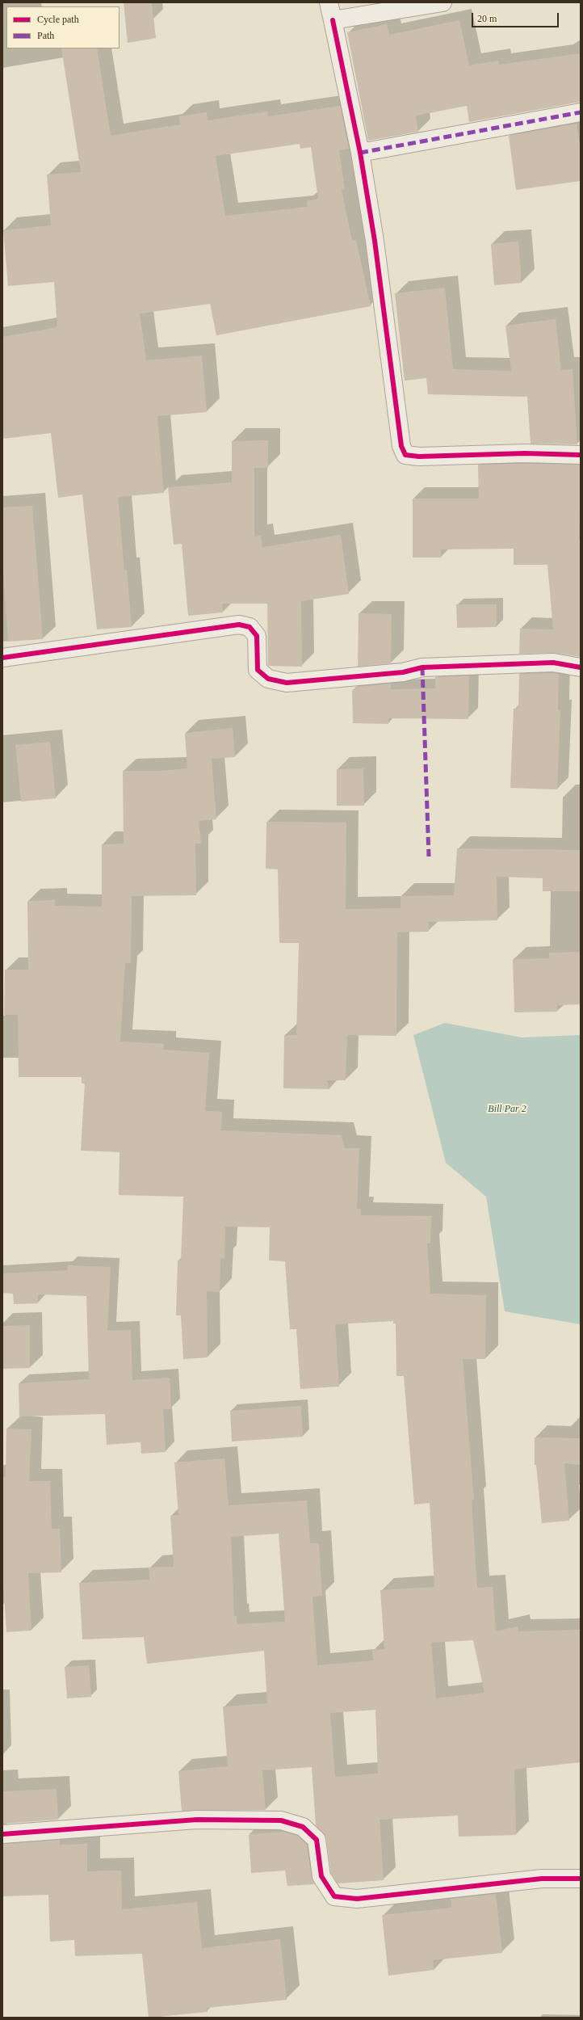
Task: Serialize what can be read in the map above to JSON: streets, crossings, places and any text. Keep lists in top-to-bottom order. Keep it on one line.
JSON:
{"water":["Bill Par 2"],"legend":["Cycle path","Path"],"scale_bar":"20 m"}
